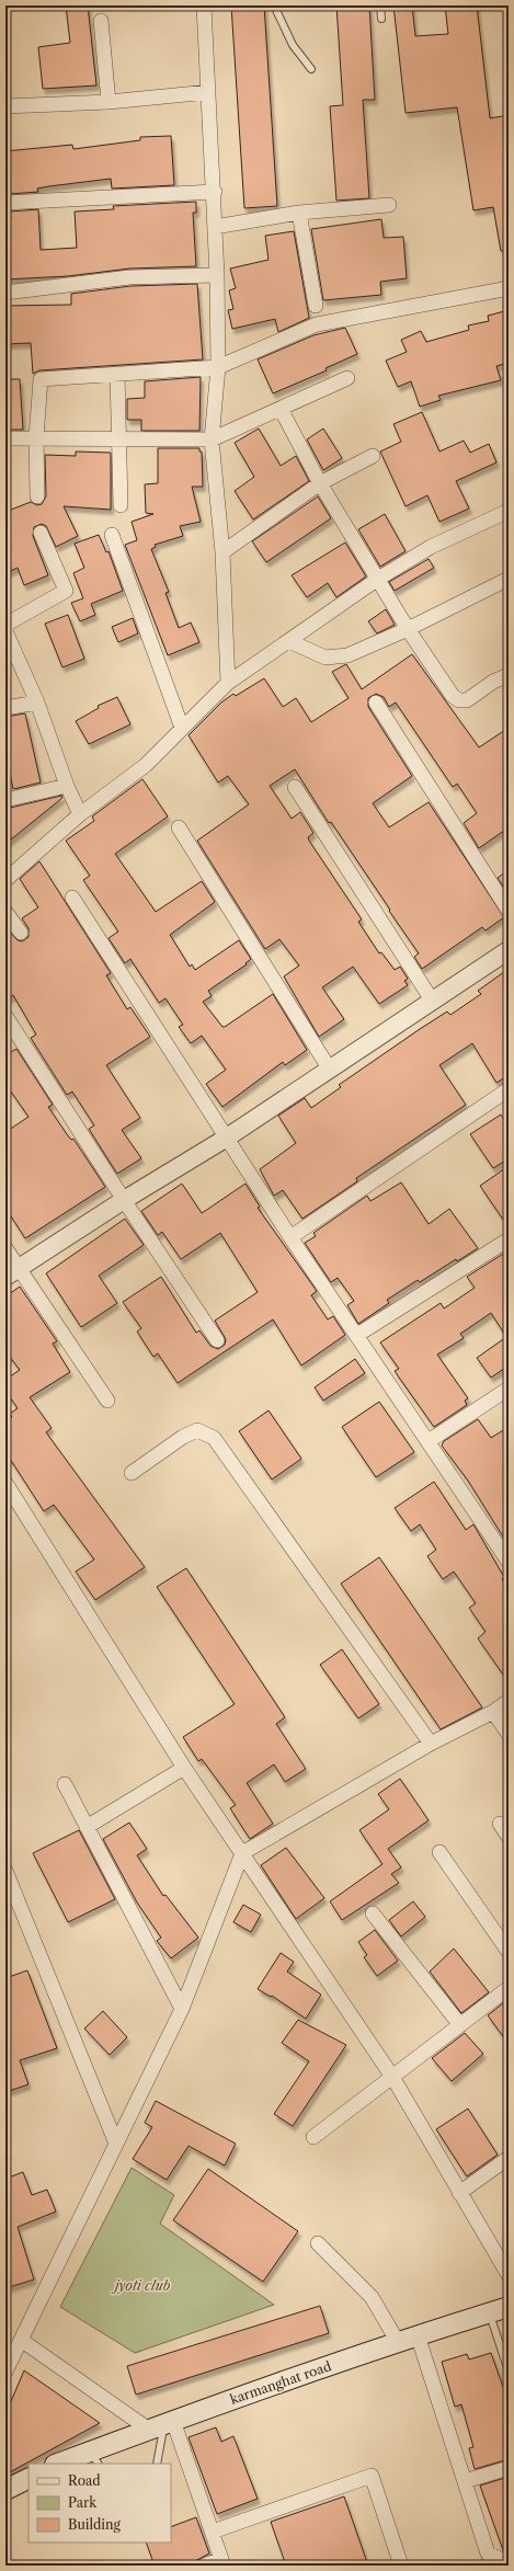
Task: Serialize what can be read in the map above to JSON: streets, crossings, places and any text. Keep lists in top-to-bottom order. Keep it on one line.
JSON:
{"streets":{"main road":["karmanghat road"]},"parks":["jyoti club"],"legend":["Road","Park","Building"]}
